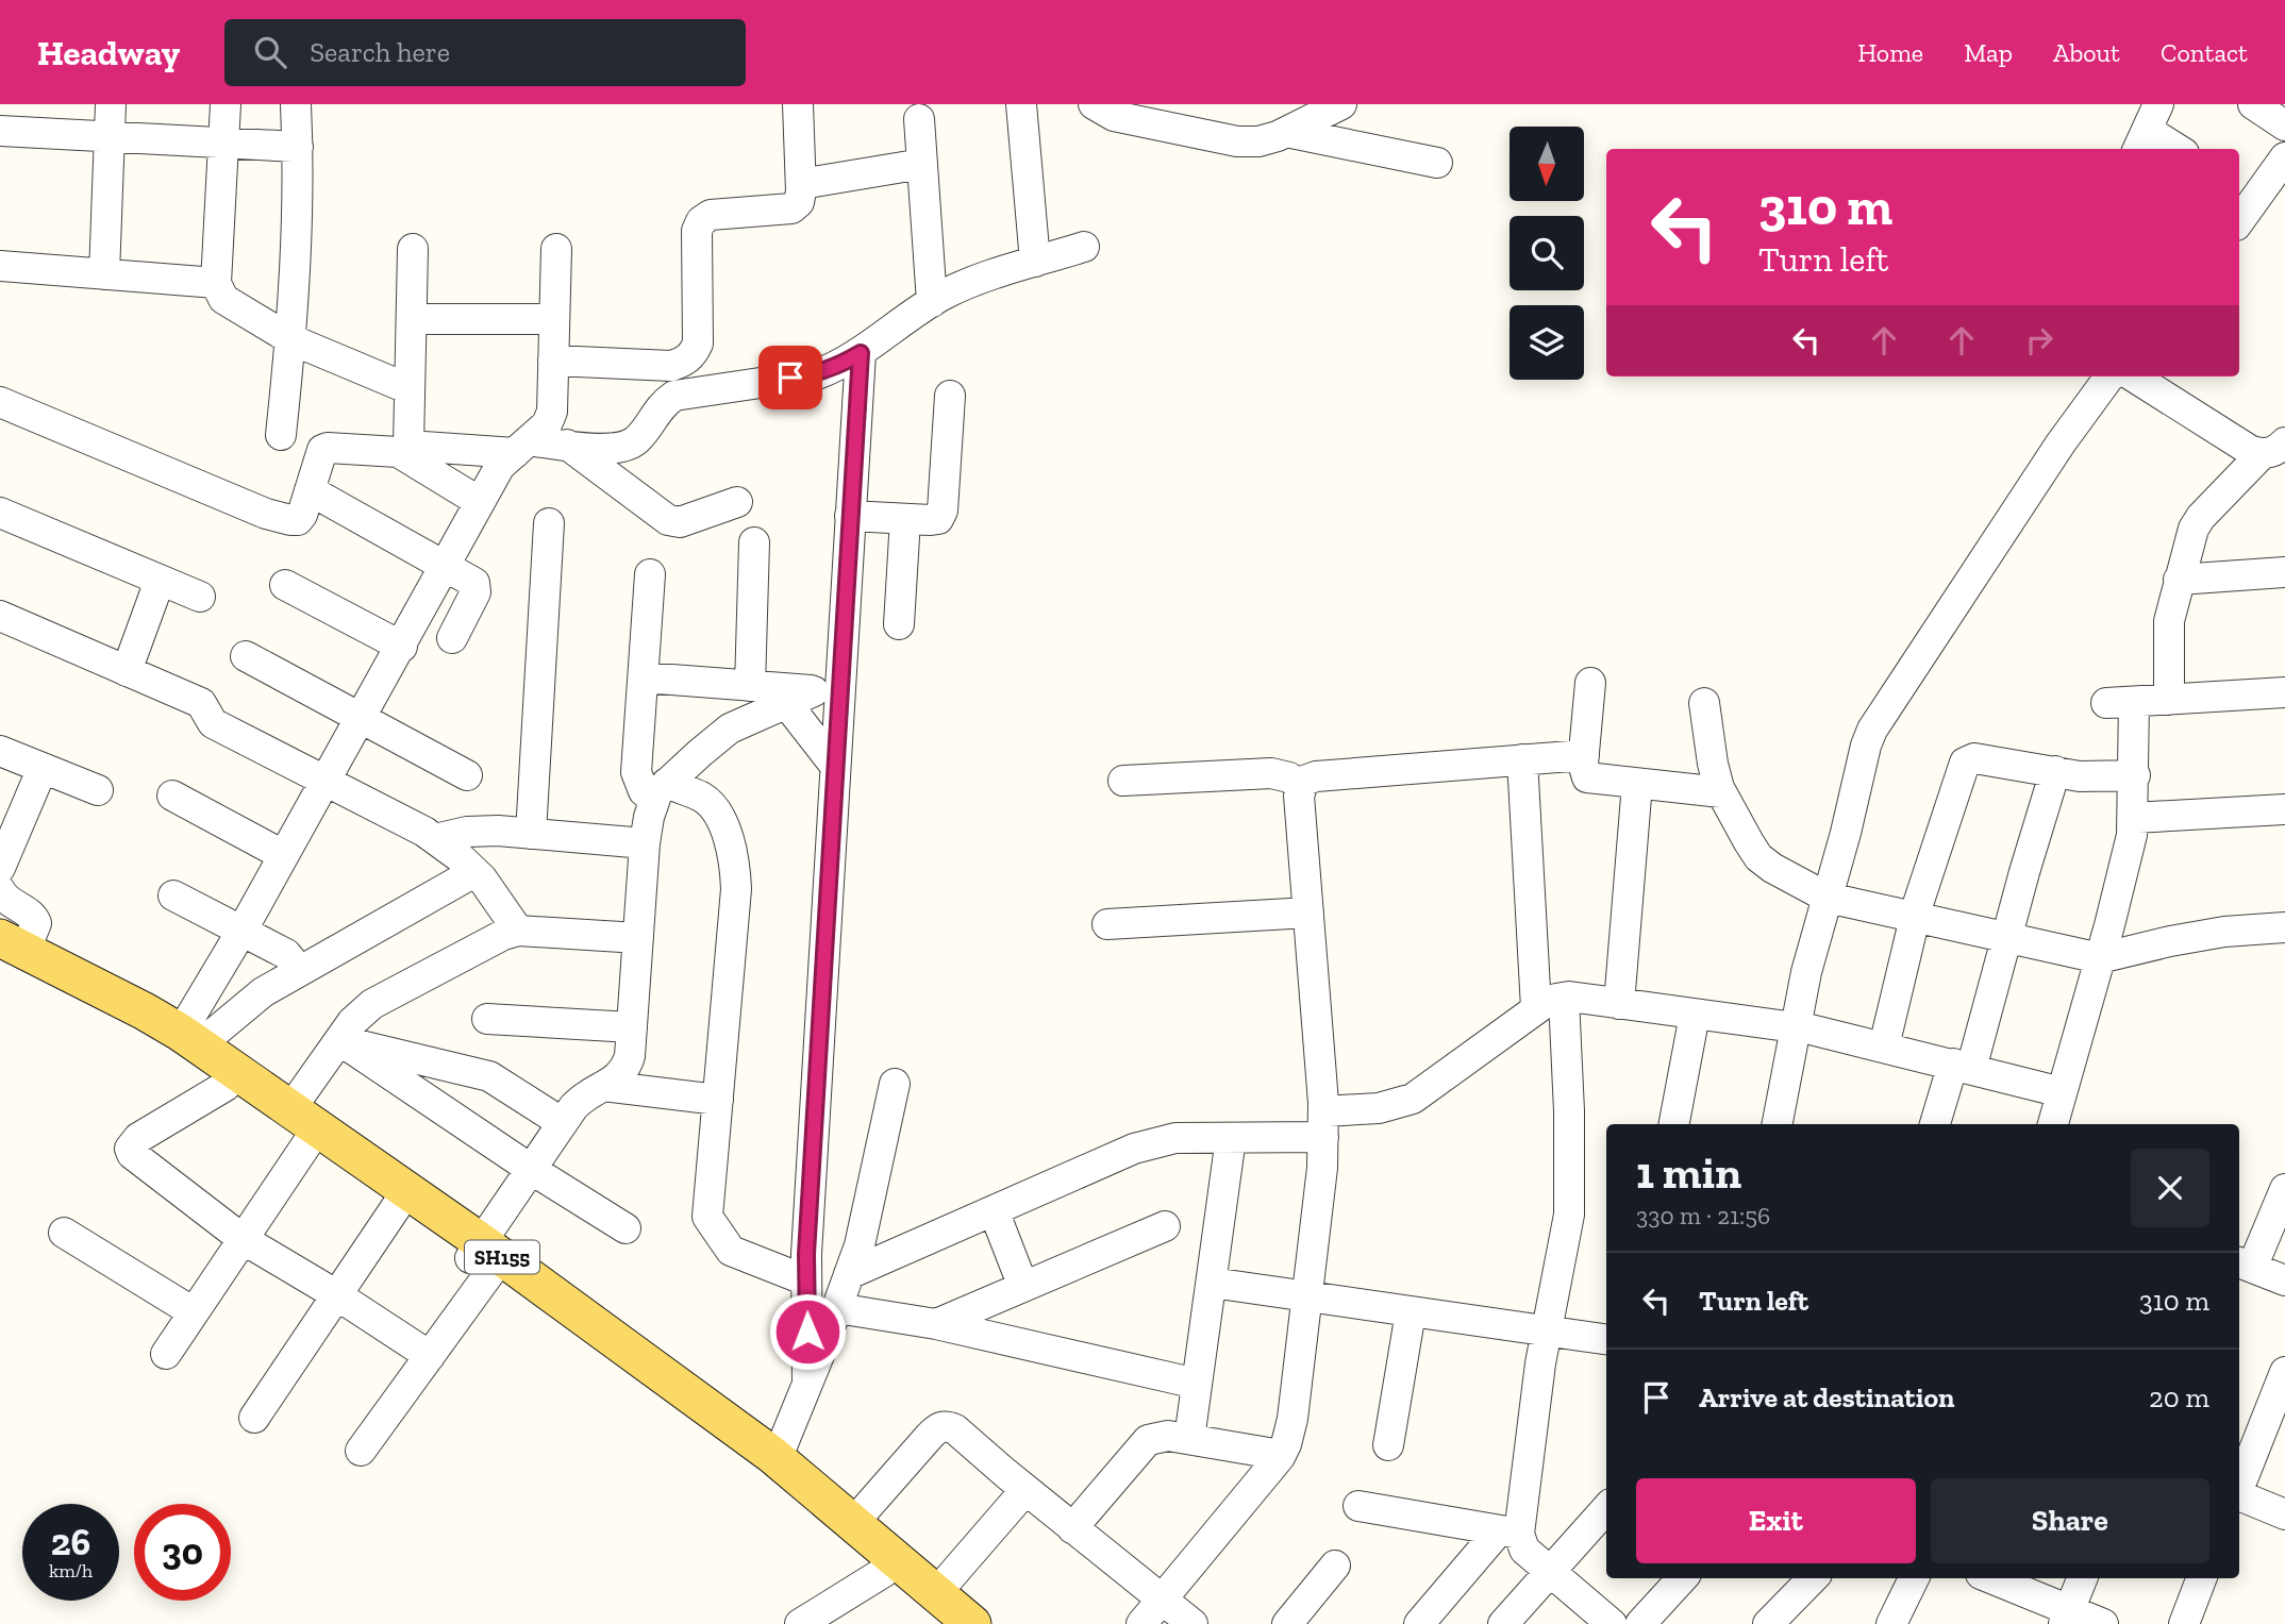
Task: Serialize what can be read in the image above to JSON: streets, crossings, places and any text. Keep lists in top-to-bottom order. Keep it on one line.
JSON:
{"streets":{"main road":["SH155"]},"north":"bottom","page":{"header":"Headway","search":"Search here","nav":["Home","Map","About","Contact"],"turn":["310 m","Turn left"],"heading":["1 min","330 m · 21:56"],"list":[{"name":"Turn left","value":"310 m"},{"name":"Arrive at destination","value":"20 m"}],"buttons":["Exit","Share"],"speed":"26 km/h","limit":"30"}}
